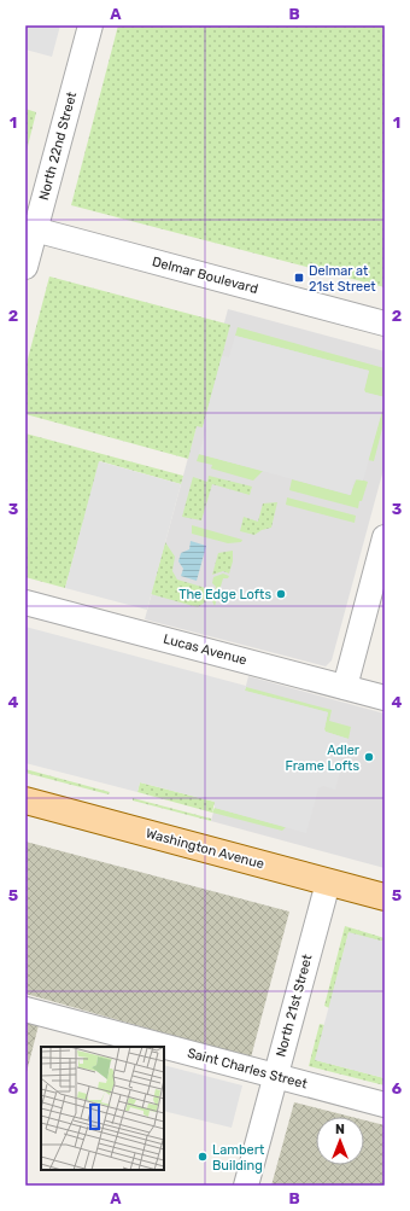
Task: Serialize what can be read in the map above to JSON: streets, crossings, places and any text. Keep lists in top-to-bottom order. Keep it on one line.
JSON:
{"streets":{"main road":["Washington Avenue"],"street":["North 22nd Street","Delmar Boulevard","Lucas Avenue","North 21st Street","Saint Charles Street"]},"crossings":[["North 22nd Street","Delmar Boulevard"],["Washington Avenue","North 21st Street"],["North 21st Street","Saint Charles Street"]],"places":{"transit":["Delmar at 21st Street"],"other":["The Edge Lofts","Adler Frame Lofts","Lambert Building"]},"north":"top","grid":{"columns":["A","B"],"rows":["1","2","3","4","5","6"]}}
